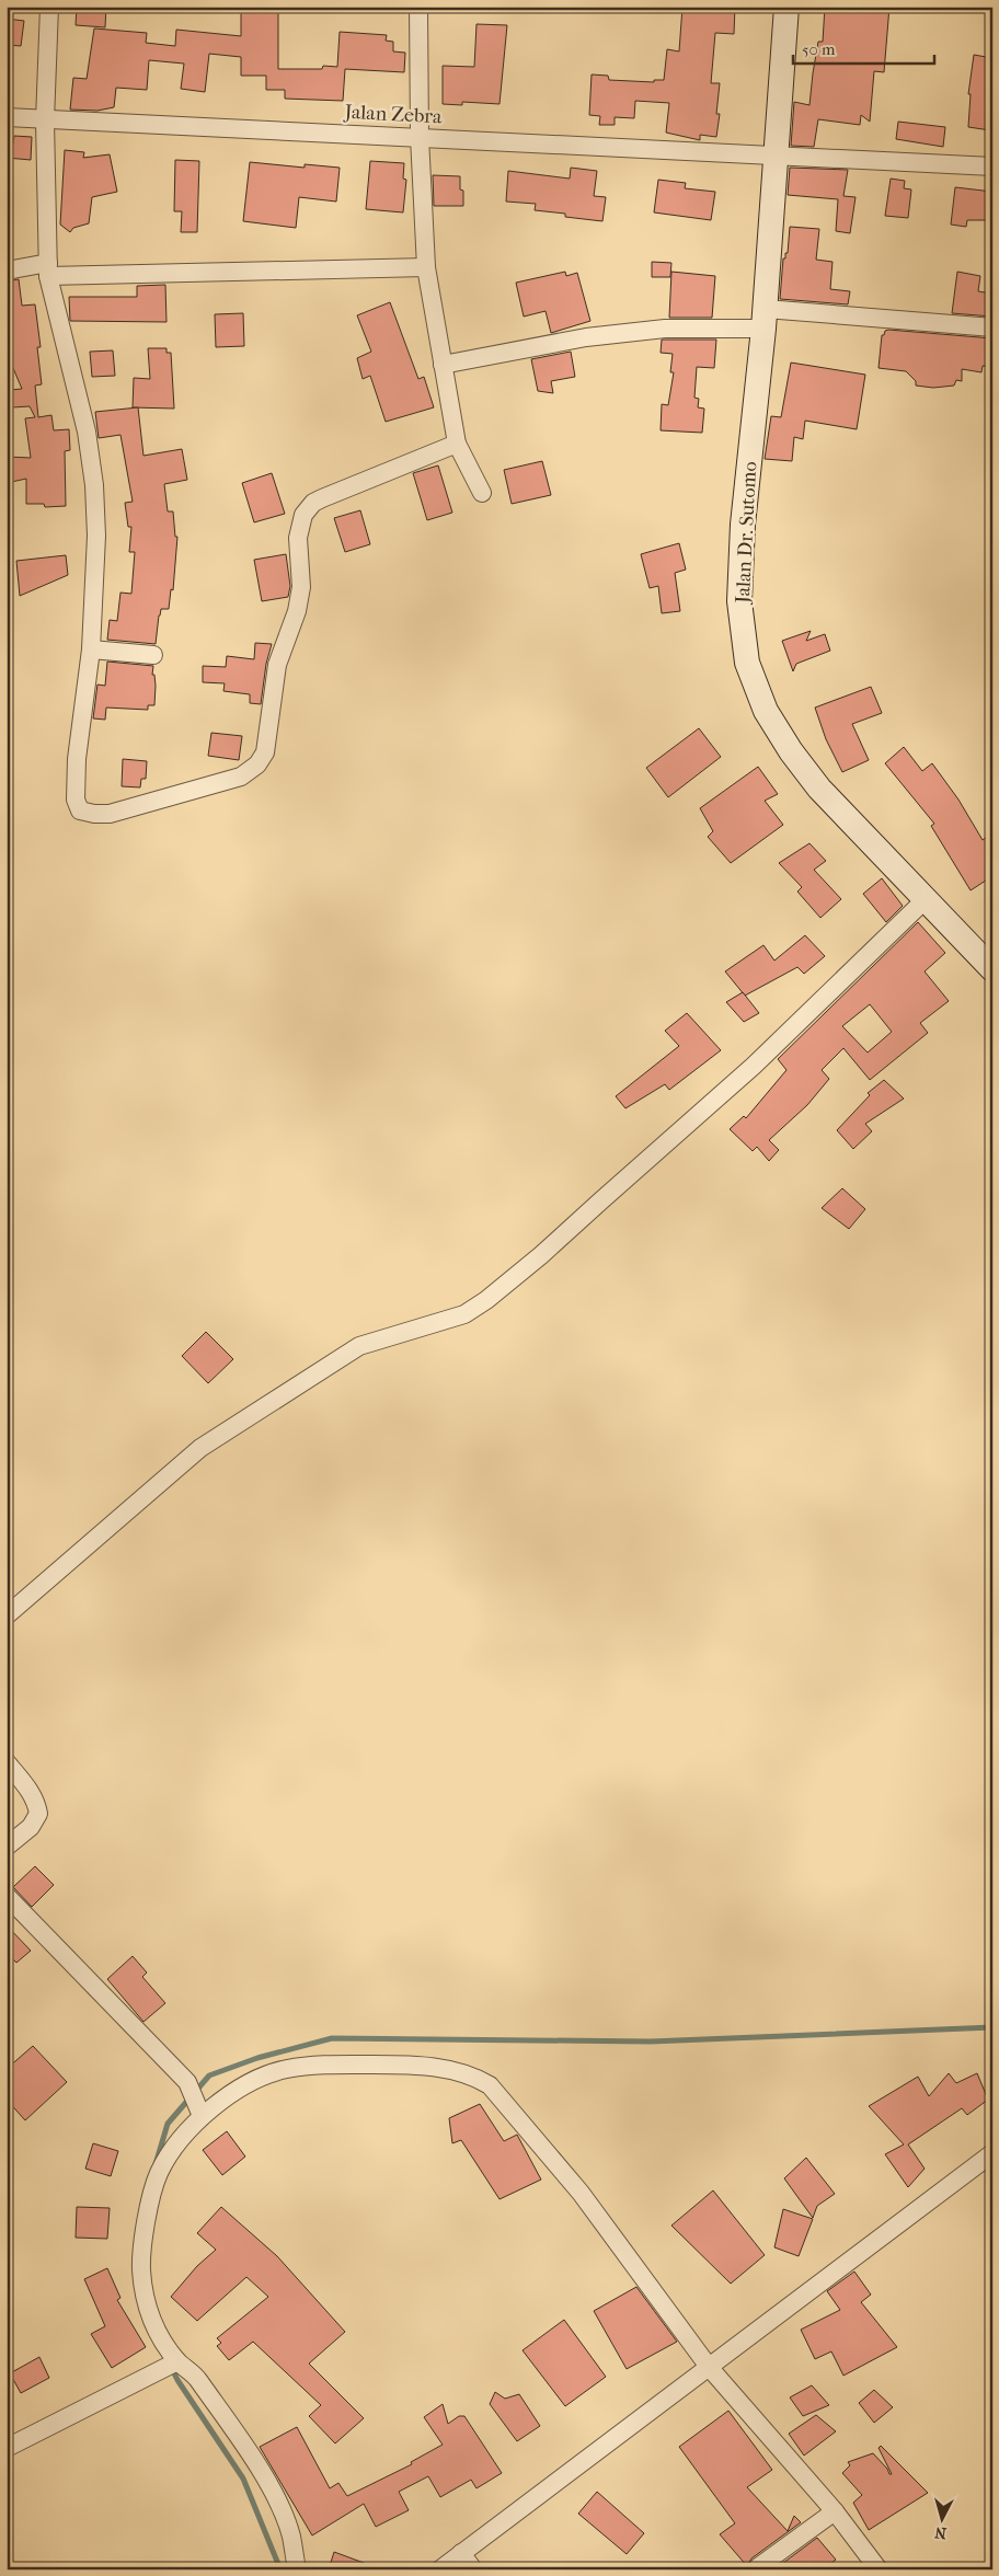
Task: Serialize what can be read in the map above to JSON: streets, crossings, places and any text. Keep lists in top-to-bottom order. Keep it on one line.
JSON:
{"streets":{"street":["Jalan Zebra","Jalan Dr. Sutomo"]},"crossings":[["Jalan Zebra","Jalan Dr. Sutomo"]],"scale_bar":"50 m","north":"bottom"}
